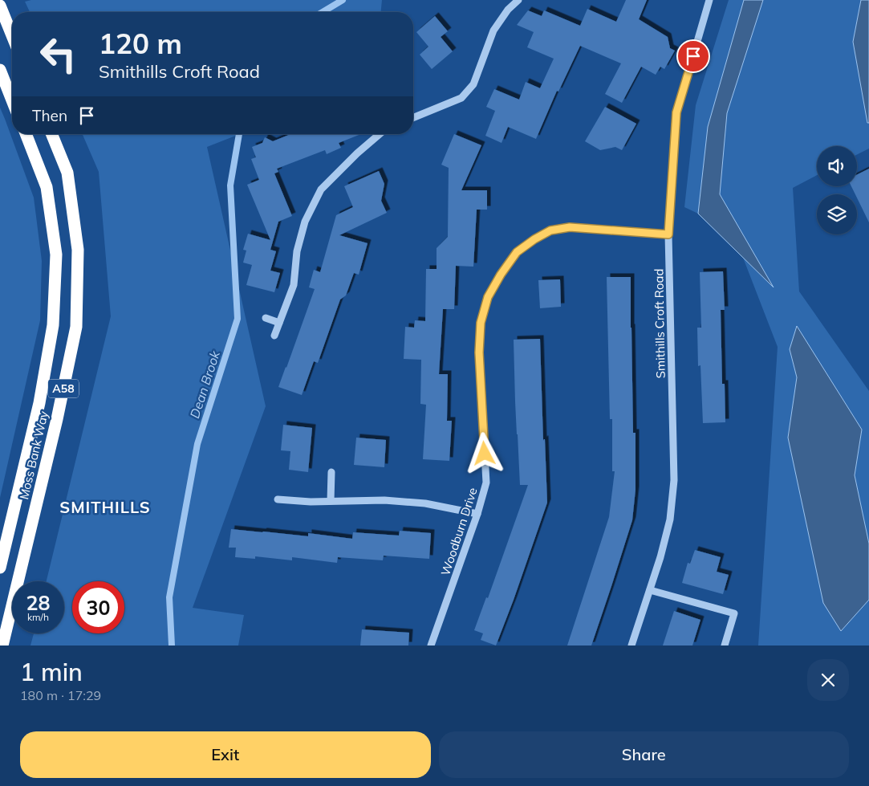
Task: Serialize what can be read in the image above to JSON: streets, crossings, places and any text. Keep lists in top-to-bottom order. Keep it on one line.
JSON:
{"streets":{"highway":["A58","Moss Bank Way"],"street":["Smithills Croft Road","Woodburn Drive"]},"crossings":[["Smithills Croft Road","Woodburn Drive"]],"districts":["SMITHILLS"],"water":["Dean Brook"],"page":{"turn":["120 m","Smithills Croft Road"],"then":"Then","speed":"28 km/h","limit":"30","heading":["1 min","180 m · 17:29"],"buttons":["Exit","Share"]}}
